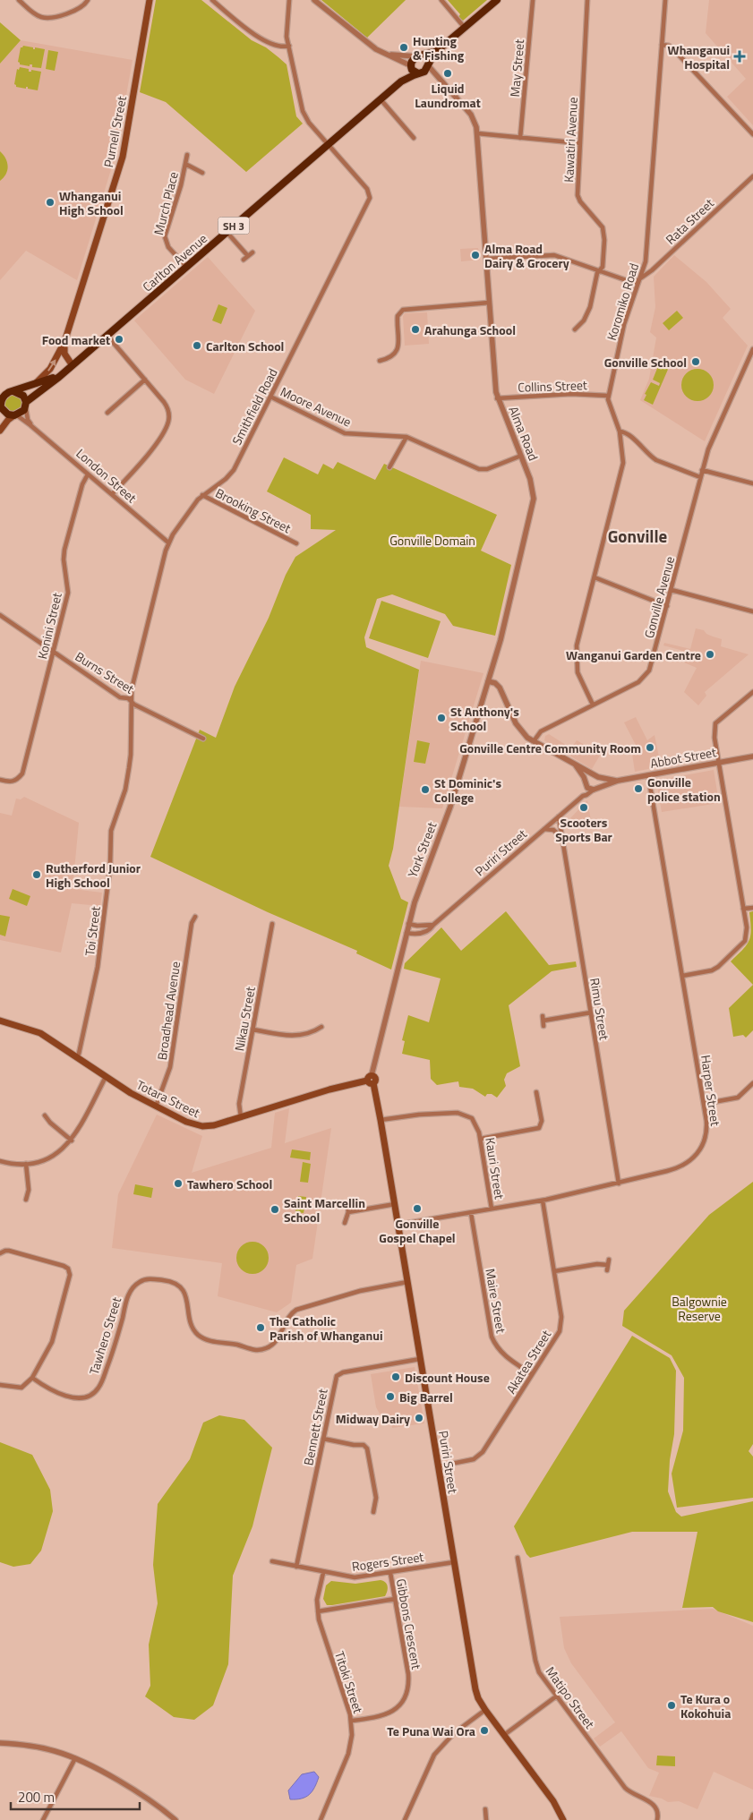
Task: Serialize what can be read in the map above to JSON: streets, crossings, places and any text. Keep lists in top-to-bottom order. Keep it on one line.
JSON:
{"streets":{"highway":["SH 3","Carlton Avenue"],"main road":["Purnell Street","Puriri Street","Totara Street"],"street":["May Street","Kawatiri Avenue","Murch Place","Rata Street","Koromiko Road","Collins Street","Smithfield Road","Moore Avenue","Alma Road","London Street","Brooking Street","Gonville Avenue","Konini Street","Burns Street","Abbot Street","York Street","Toi Street","Rimu Street","Broadhead Avenue","Nikau Street","Harper Street","Kauri Street","Maire Street","Tawhero Street","Akatea Street","Bennett Street","Rogers Street","Gibbons Crescent","Titoki Street","Matipo Street"]},"crossings":[["Purnell Street","Carlton Avenue"],["Murch Place","Carlton Avenue"],["Rata Street","Koromiko Road"],["SH 3","Carlton Avenue"],["SH 3","Alma Road"],["SH 3","London Street"],["Carlton Avenue","Smithfield Road"],["Carlton Avenue","Alma Road"],["Carlton Avenue","London Street"],["Koromiko Road","Collins Street"],["Koromiko Road","Gonville Avenue"],["Collins Street","Alma Road"],["Smithfield Road","Moore Avenue"],["Smithfield Road","London Street"],["Smithfield Road","Brooking Street"],["Smithfield Road","Burns Street"],["Smithfield Road","Toi Street"],["Moore Avenue","Alma Road"],["Alma Road","York Street"],["London Street","Konini Street"],["Konini Street","Burns Street"],["Burns Street","Toi Street"],["Abbot Street","Puriri Street"],["Abbot Street","Harper Street"],["York Street","Puriri Street"],["Puriri Street","Rimu Street"],["Puriri Street","Harper Street"],["Puriri Street","Totara Street"],["Puriri Street","Kauri Street"],["Puriri Street","Tawhero Street"],["Puriri Street","Akatea Street"],["Puriri Street","Bennett Street"],["Puriri Street","Rogers Street"],["Toi Street","Totara Street"],["Rimu Street","Harper Street"],["Broadhead Avenue","Totara Street"],["Nikau Street","Totara Street"],["Harper Street","Kauri Street"],["Harper Street","Maire Street"],["Harper Street","Akatea Street"],["Maire Street","Akatea Street"],["Bennett Street","Rogers Street"],["Rogers Street","Gibbons Crescent"],["Rogers Street","Titoki Street"],["Gibbons Crescent","Titoki Street"]],"districts":["Gonville"],"parks":["Gonville Domain","Balgownie Reserve"],"places":{"other":["Hunting & Fishing","Liquid Laundromat","Whanganui High School","Alma Road Dairy & Grocery","Arahunga School","Food market","Carlton School","Gonville School","Wanganui Garden Centre","St Anthony's School","Gonville Centre Community Room","Gonville police station","St Dominic's College","Scooters Sports Bar","Rutherford Junior High School","Tawhero School","Gonville Gospel Chapel","Saint Marcellin School","The Catholic Parish of Whanganui","Discount House","Big Barrel","Midway Dairy","Te Kura o Kokohuia","Te Puna Wai Ora"],"health":["Whanganui Hospital"]},"scale_bar":"200 m"}
